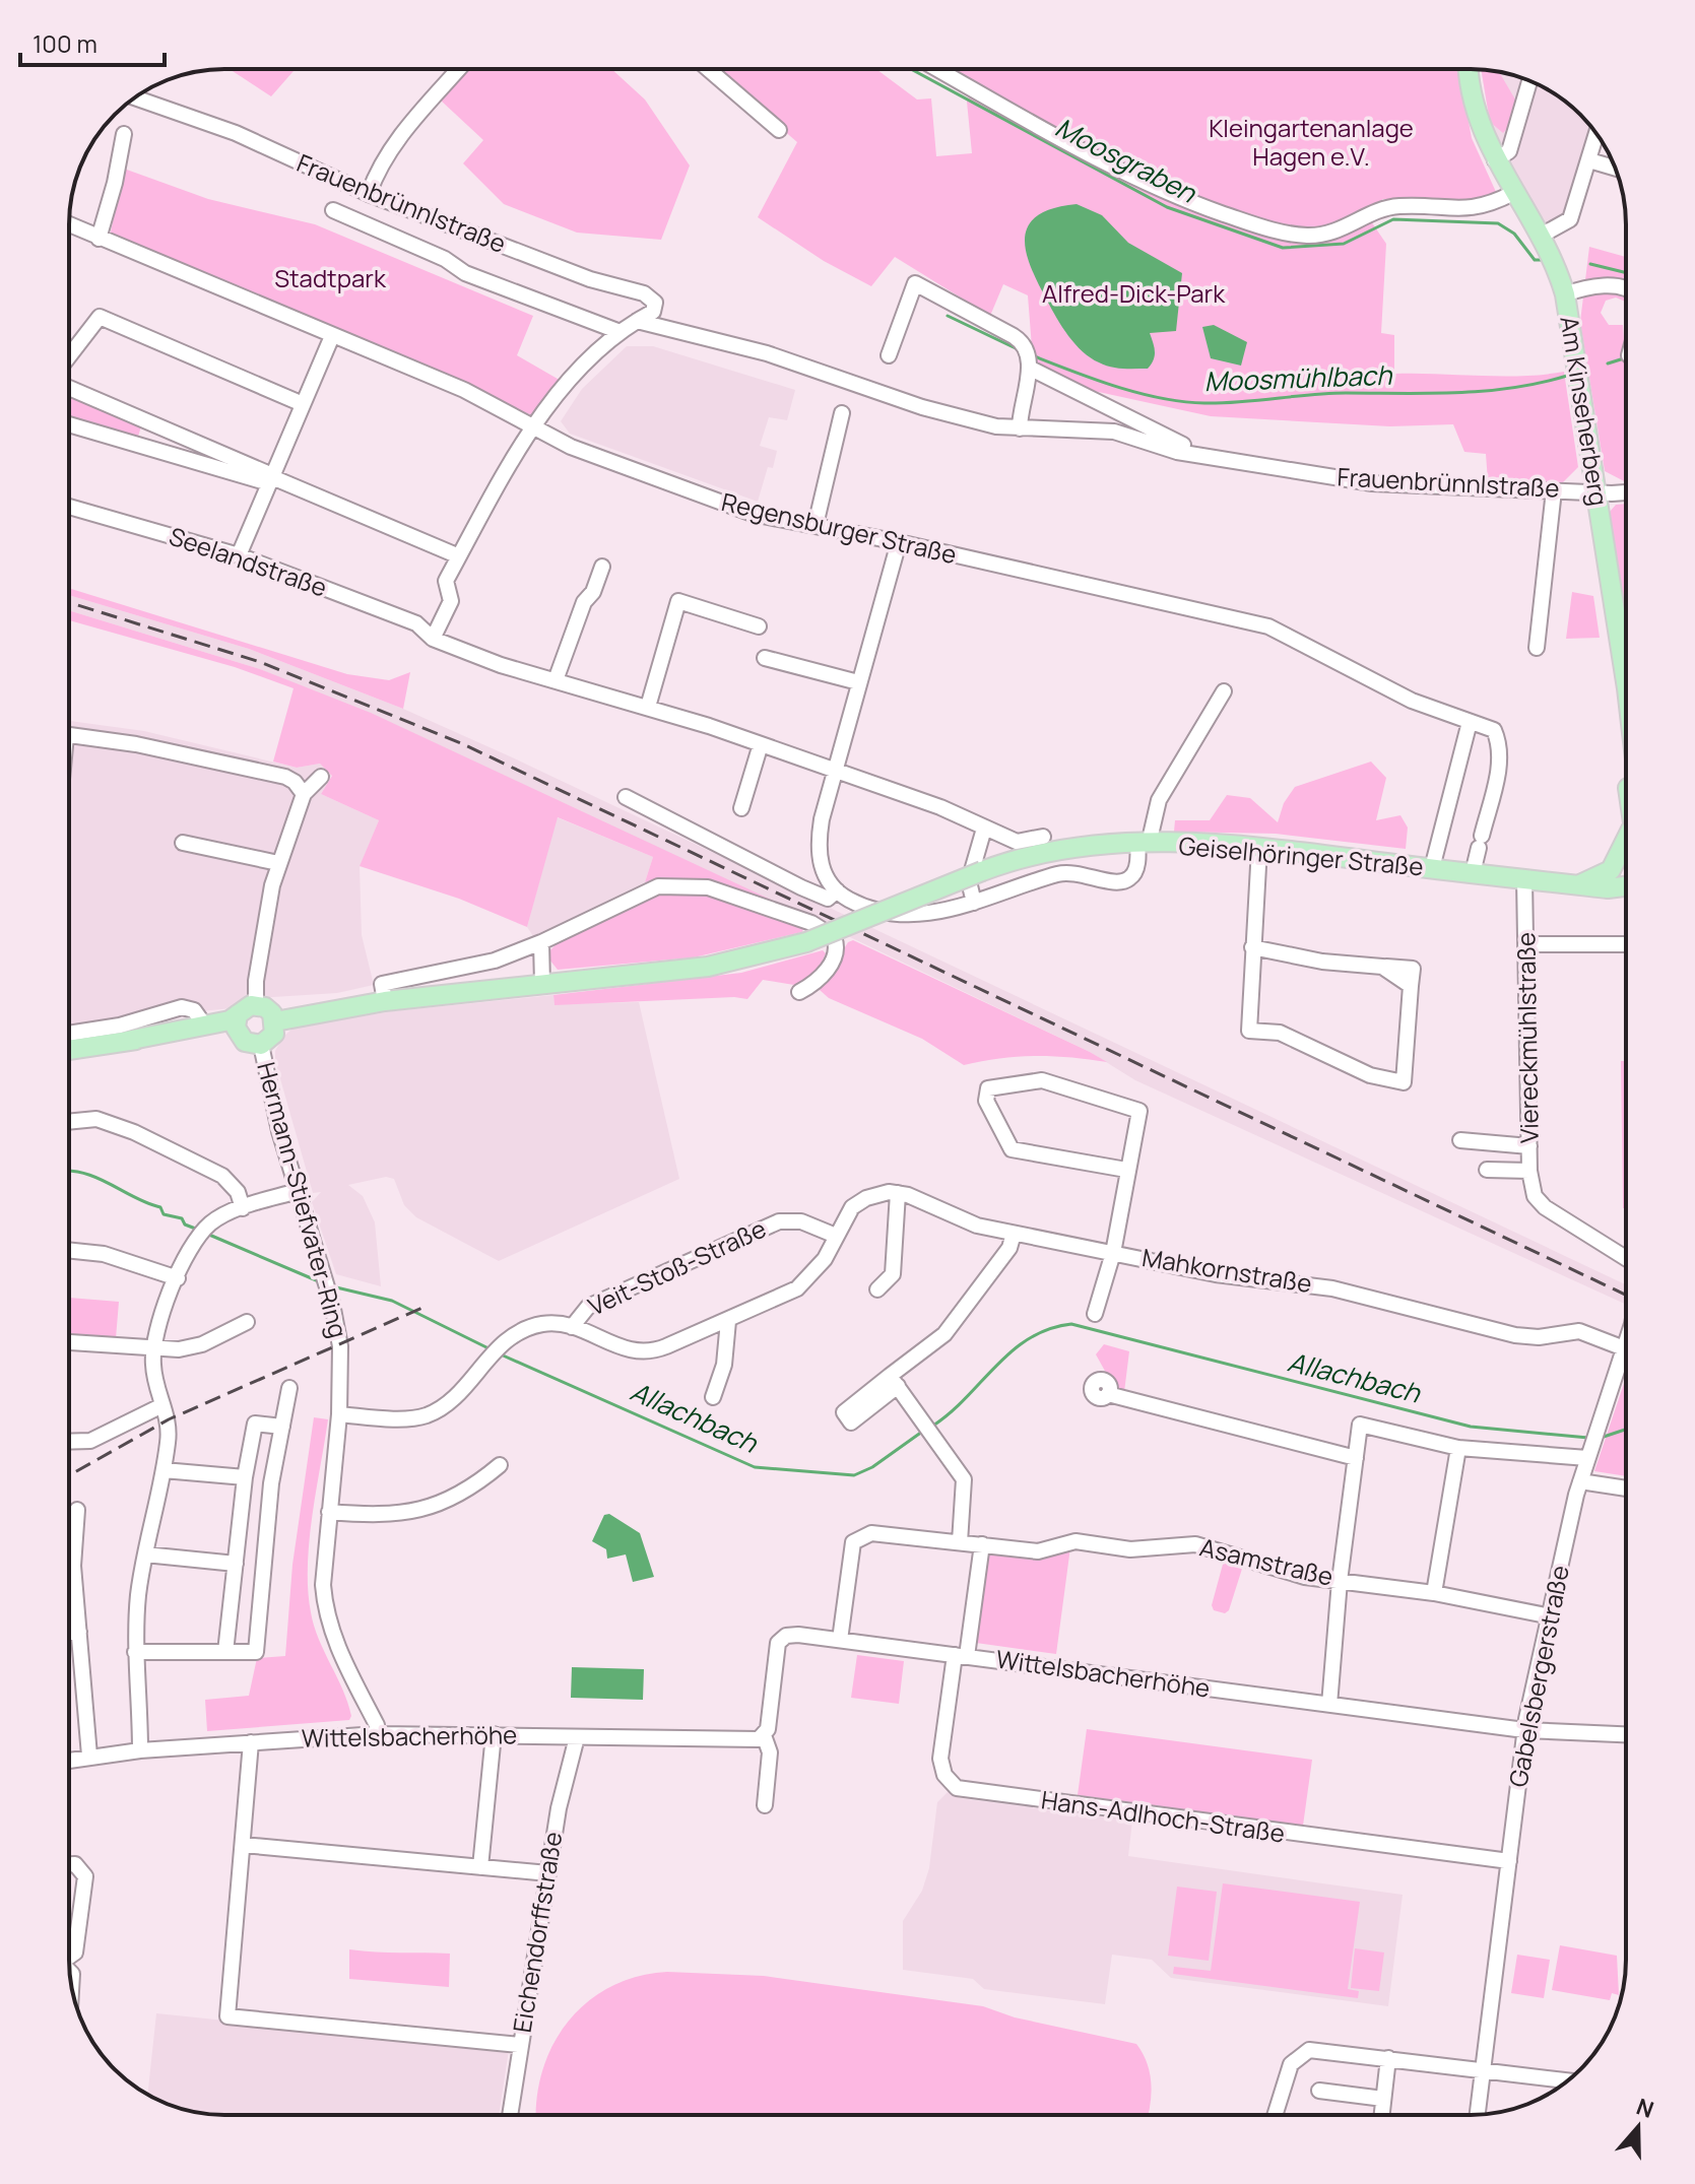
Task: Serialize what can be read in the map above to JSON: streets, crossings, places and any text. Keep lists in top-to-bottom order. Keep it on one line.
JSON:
{"streets":{"main road":["Am Kinseherberg","Geiselhöringer Straße"],"street":["Frauenbrünnlstraße","Regensburger Straße","Seelandstraße","Viereckmühlstraße","Hermann-Stiefvater-Ring","Veit-Stoß-Straße","Mahkornstraße","Asamstraße","Wittelsbacherhöhe","Gabelsbergerstraße","Hans-Adlhoch-Straße","Eichendorffstraße"]},"crossings":[["Frauenbrünnlstraße","Am Kinseherberg"],["Regensburger Straße","Geiselhöringer Straße"],["Geiselhöringer Straße","Viereckmühlstraße"],["Geiselhöringer Straße","Hermann-Stiefvater-Ring"],["Hermann-Stiefvater-Ring","Wittelsbacherhöhe"],["Mahkornstraße","Gabelsbergerstraße"],["Asamstraße","Wittelsbacherhöhe"],["Asamstraße","Gabelsbergerstraße"],["Wittelsbacherhöhe","Gabelsbergerstraße"],["Wittelsbacherhöhe","Hans-Adlhoch-Straße"],["Wittelsbacherhöhe","Eichendorffstraße"],["Gabelsbergerstraße","Hans-Adlhoch-Straße"]],"water":["Moosgraben","Moosmühlbach","Allachbach"],"parks":["Kleingartenanlage Hagen e.V.","Stadtpark","Alfred-Dick-Park"],"scale_bar":"100 m","north":"top"}
